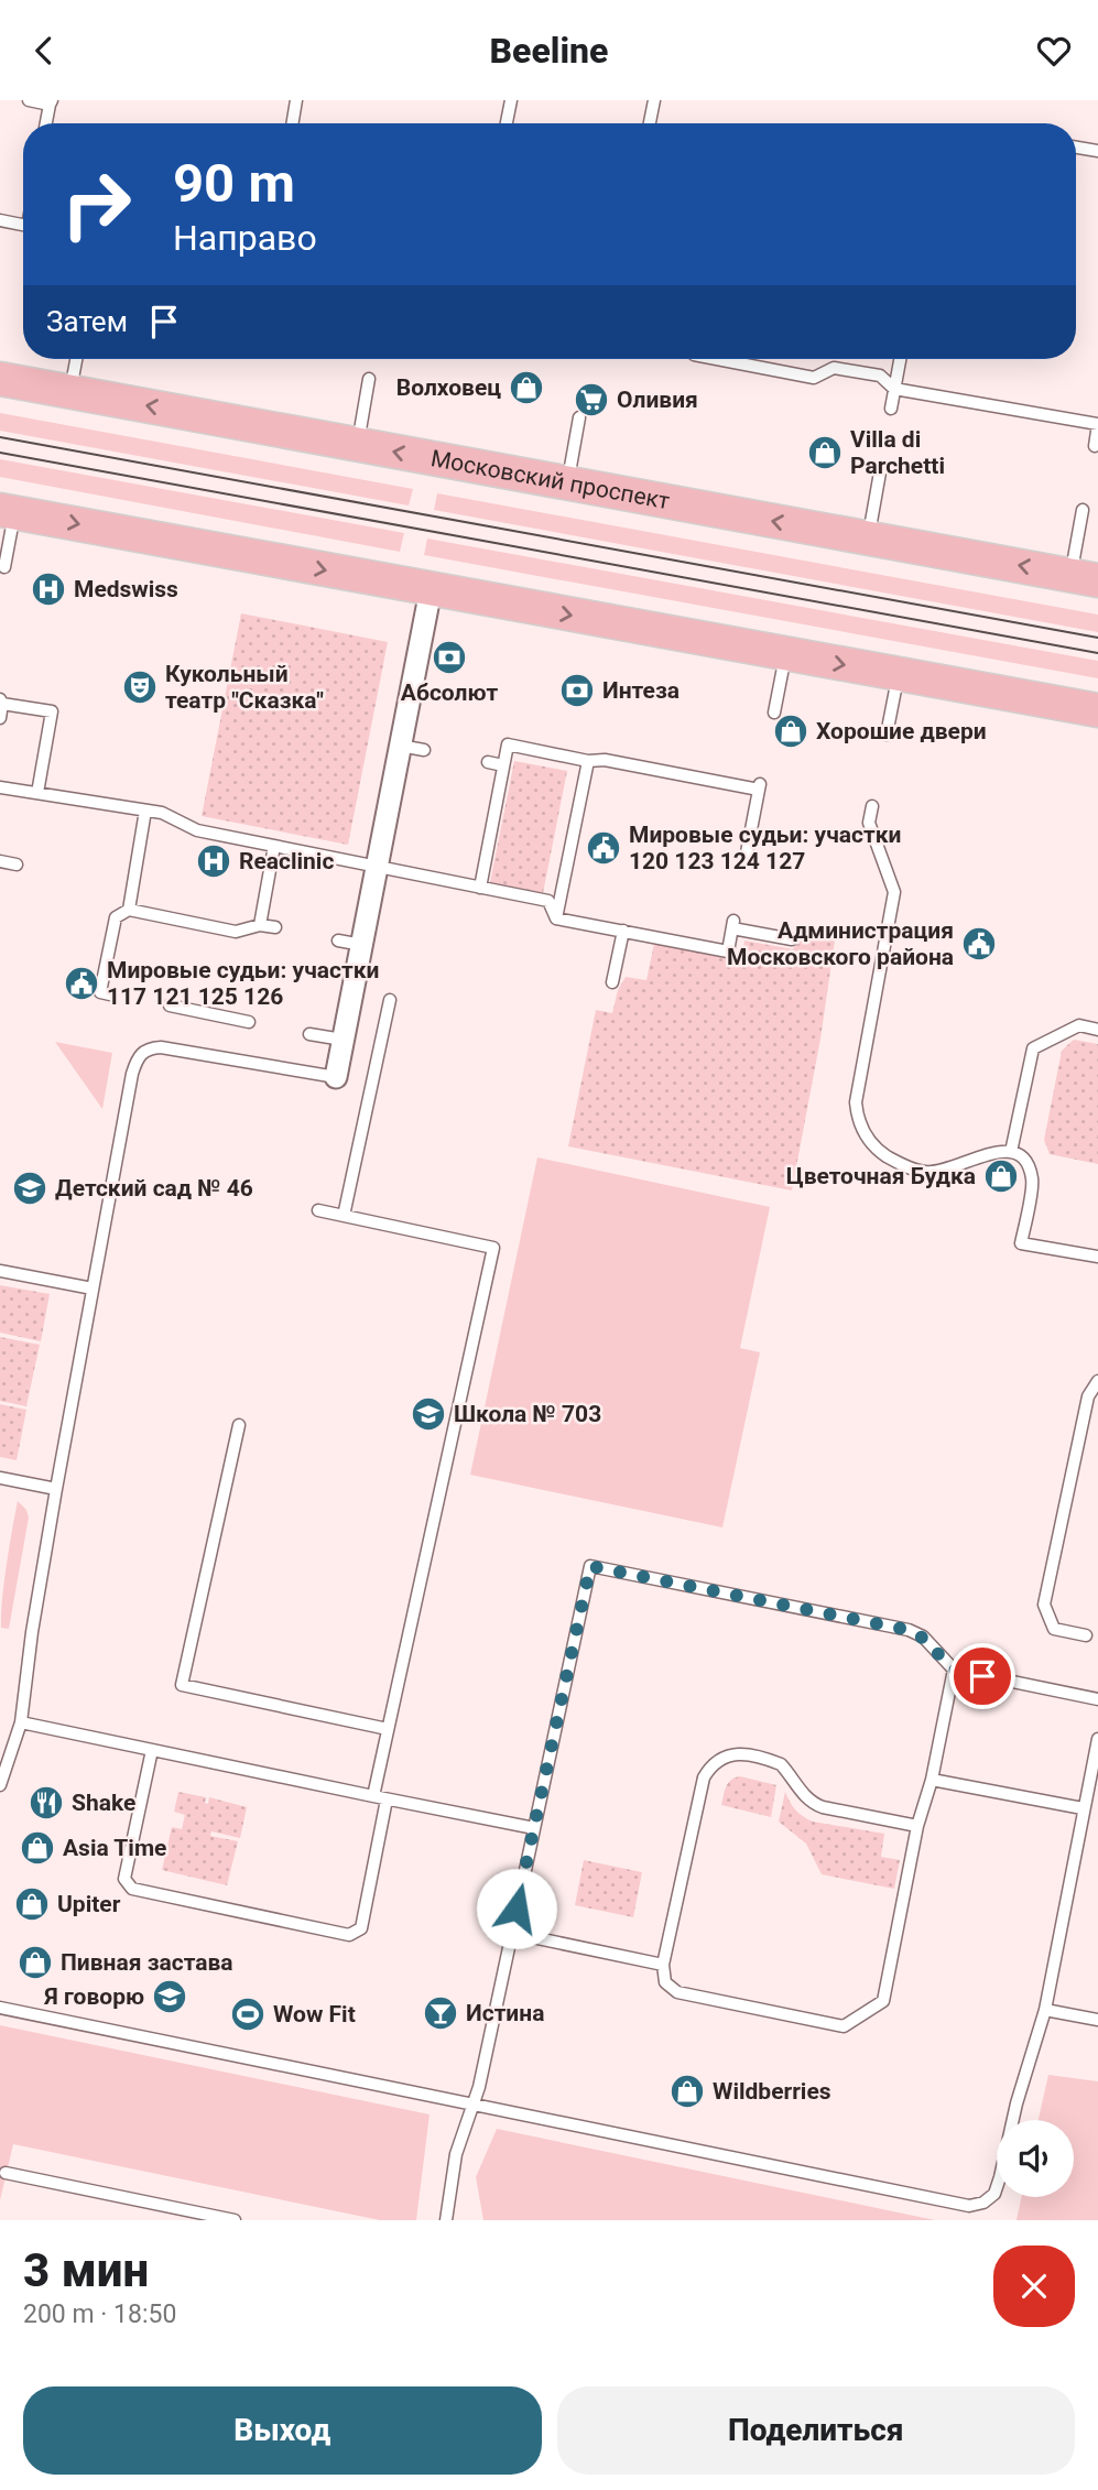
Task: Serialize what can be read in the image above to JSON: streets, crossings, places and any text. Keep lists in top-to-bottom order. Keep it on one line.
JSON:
{"streets":{"main road":["Московский проспект"]},"places":{"shop":["Волховец","Villa di Parchetti","Хорошие двери","Цветочная Будка","Asia Time","Upiter","Пивная застава","Wildberries"],"supermarket":["Оливия"],"hospital":["Medswiss","Reaclinic"],"bank":["Абсолют","Интеза"],"theatre":["Кукольный театр \"Сказка\""],"public building":["Мировые судьи: участки 120 123 124 127","Администрация Московского района","Мировые судьи: участки 117 121 125 126"],"school or university":["Детский сад № 46","Школа № 703","Я говорю"],"restaurant":["Shake"],"bar":["Истина"],"sports":["Wow Fit"]},"page":{"header":"Beeline","turn":["90 m","Направо"],"then":"Затем","heading":["3 мин","200 m · 18:50"],"buttons":["Выход","Поделиться"]}}
